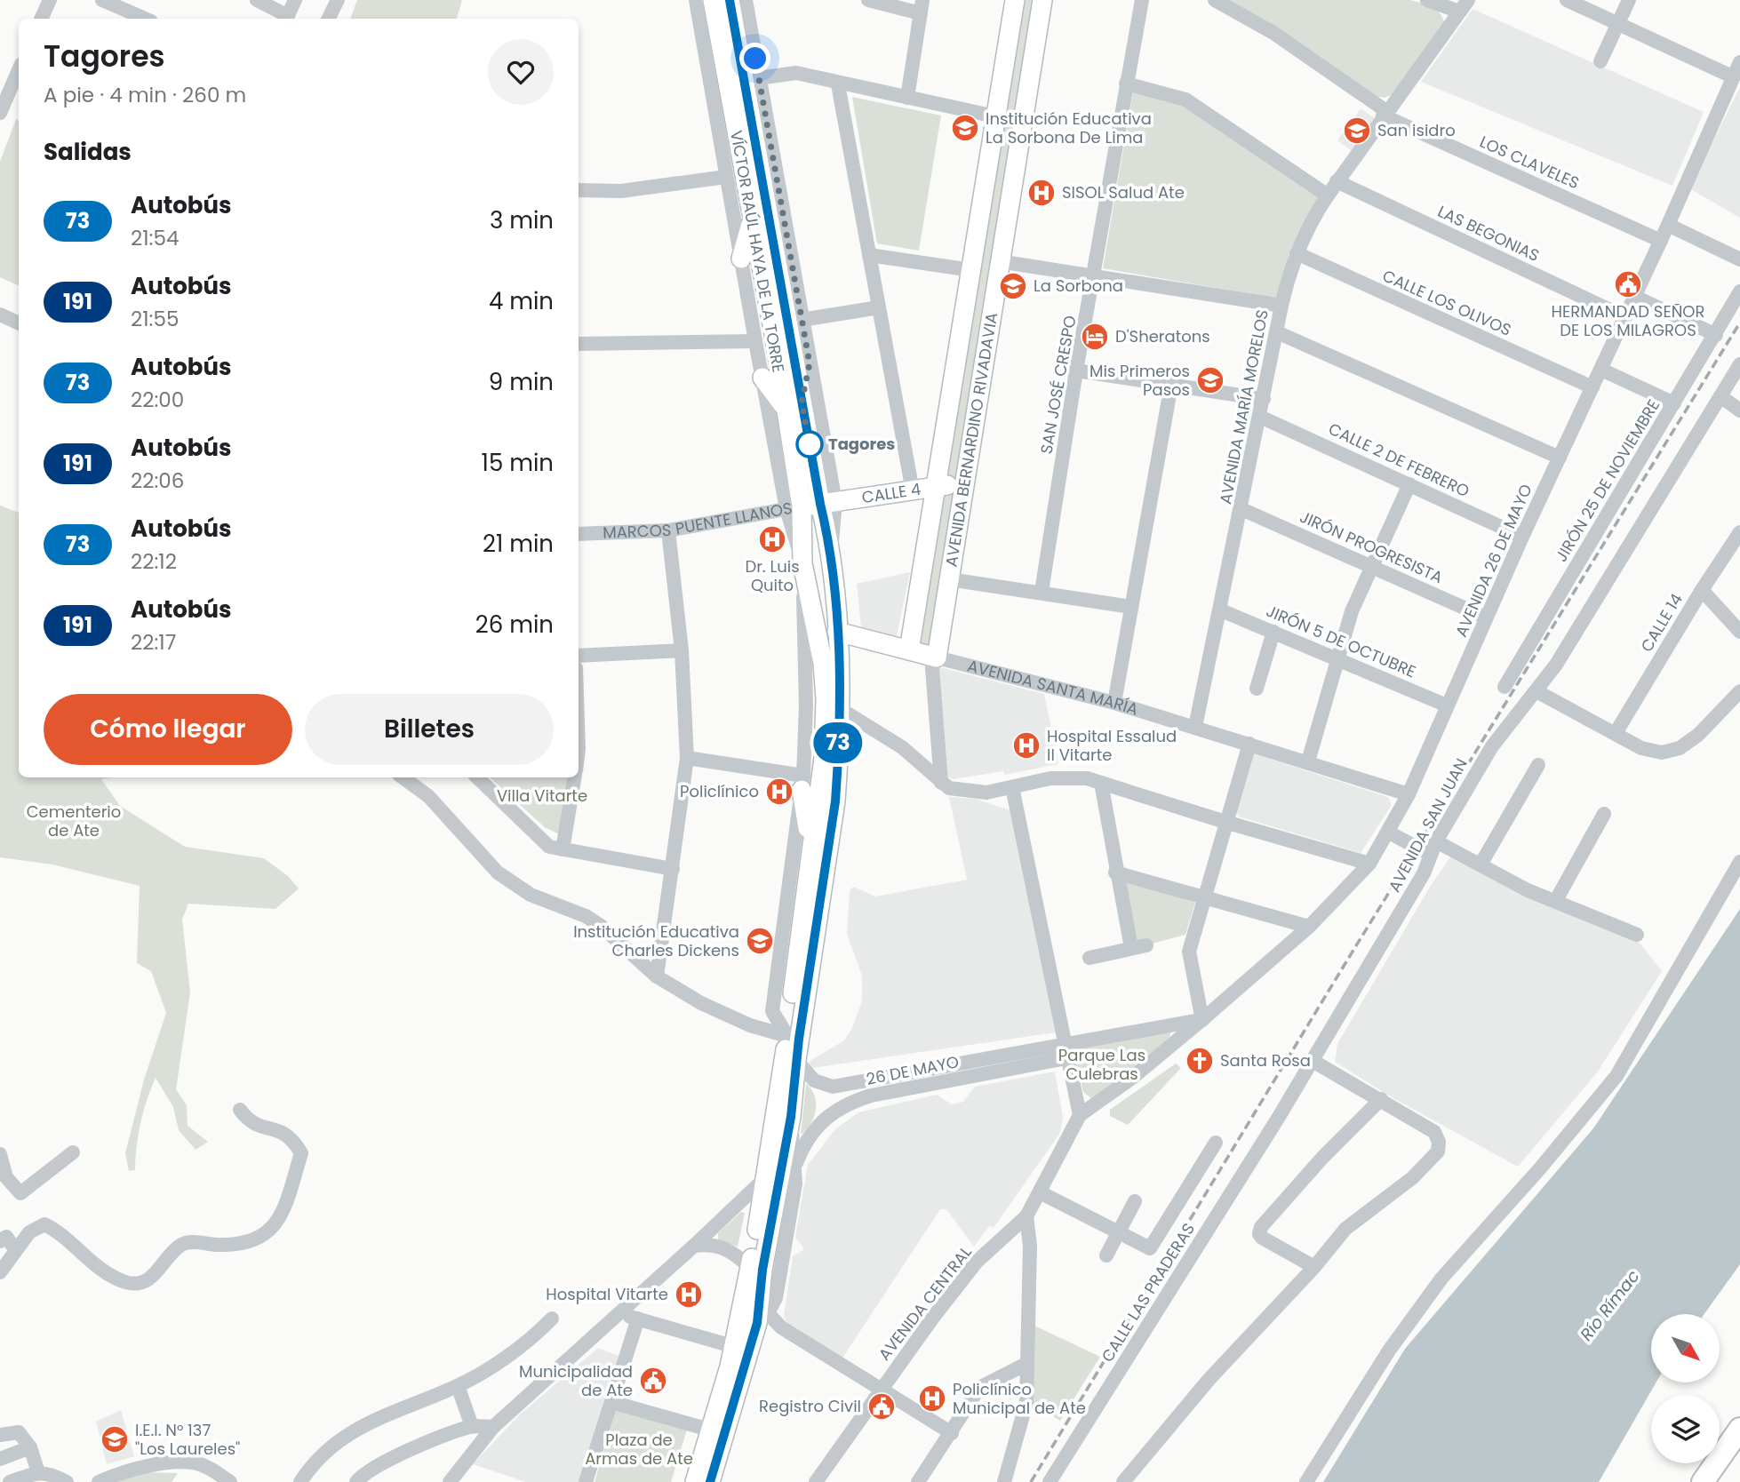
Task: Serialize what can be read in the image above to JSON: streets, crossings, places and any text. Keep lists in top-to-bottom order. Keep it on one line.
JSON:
{"streets":{"main road":["AVENIDA BERNARDINO RIVADAVIA","CALLE 4","AVENIDA SANTA MARÍA"],"street":["LOS CLAVELES","LAS BEGONIAS","VÍCTOR RAÚL HAYA DE LA TORRE","CALLE LOS OLIVOS","SAN JOSÉ CRESPO","AVENIDA MARÍA MORELOS","CALLE 2 DE FEBRERO","JIRÓN 25 DE NOVIEMBRE","MARCOS PUENTE LLANOS","JIRÓN PROGRESISTA","AVENIDA 26 DE MAYO","CALLE 14","JIRÓN 5 DE OCTUBRE","AVENIDA SAN JUAN","26 DE MAYO","CALLE LAS PRADERAS","AVENIDA CENTRAL"]},"crossings":[["LOS CLAVELES","AVENIDA MARÍA MORELOS"],["LOS CLAVELES","AVENIDA 26 DE MAYO"],["LAS BEGONIAS","AVENIDA MARÍA MORELOS"],["LAS BEGONIAS","AVENIDA 26 DE MAYO"],["VÍCTOR RAÚL HAYA DE LA TORRE","CALLE 4"],["VÍCTOR RAÚL HAYA DE LA TORRE","MARCOS PUENTE LLANOS"],["CALLE LOS OLIVOS","AVENIDA MARÍA MORELOS"],["CALLE LOS OLIVOS","AVENIDA 26 DE MAYO"],["AVENIDA MARÍA MORELOS","CALLE 2 DE FEBRERO"],["AVENIDA MARÍA MORELOS","JIRÓN PROGRESISTA"],["AVENIDA MARÍA MORELOS","JIRÓN 5 DE OCTUBRE"],["AVENIDA MARÍA MORELOS","AVENIDA SANTA MARÍA"],["AVENIDA BERNARDINO RIVADAVIA","CALLE 4"],["AVENIDA BERNARDINO RIVADAVIA","AVENIDA SANTA MARÍA"],["CALLE 2 DE FEBRERO","AVENIDA 26 DE MAYO"],["CALLE 4","MARCOS PUENTE LLANOS"],["JIRÓN PROGRESISTA","AVENIDA 26 DE MAYO"],["AVENIDA 26 DE MAYO","JIRÓN 5 DE OCTUBRE"],["AVENIDA 26 DE MAYO","AVENIDA SANTA MARÍA"],["AVENIDA 26 DE MAYO","AVENIDA CENTRAL"],["AVENIDA SAN JUAN","CALLE LAS PRADERAS"]],"water":["Río Rímac"],"parks":["Villa Vitarte","Cementerio de Ate","Parque Las Culebras","Plaza de Armas de Ate"],"places":{"school or university":["Institución Educativa La Sorbona De Lima","San isidro","La Sorbona","Mis Primeros Pasos","Institución Educativa Charles Dickens","I.E.I. N° 137 \"Los Laureles\""],"hospital":["SISOL Salud Ate","Dr. Luis Quito","Hospital Essalud II Vitarte","Policlínico","Hospital Vitarte","Policlínico Municipal de Ate"],"public building":["HERMANDAD SEÑOR DE LOS MILAGROS","Municipalidad de Ate","Registro Civil"],"hotel":["D'Sheratons"],"other":["Tagores"],"church":["Santa Rosa"]},"lines":["bus line 73"],"north":"bottom right","page":{"on_map":"73","heading":[["Tagores","A pie · 4 min · 260 m"],"Salidas"],"list":[{"mark":"73","name":"Autobús","note":"21:54","value":"3 min"},{"mark":"191","name":"Autobús","note":"21:55","value":"4 min"},{"mark":"73","name":"Autobús","note":"22:00","value":"9 min"},{"mark":"191","name":"Autobús","note":"22:06","value":"15 min"},{"mark":"73","name":"Autobús","note":"22:12","value":"21 min"},{"mark":"191","name":"Autobús","note":"22:17","value":"26 min"}],"buttons":["Cómo llegar","Billetes"]}}
